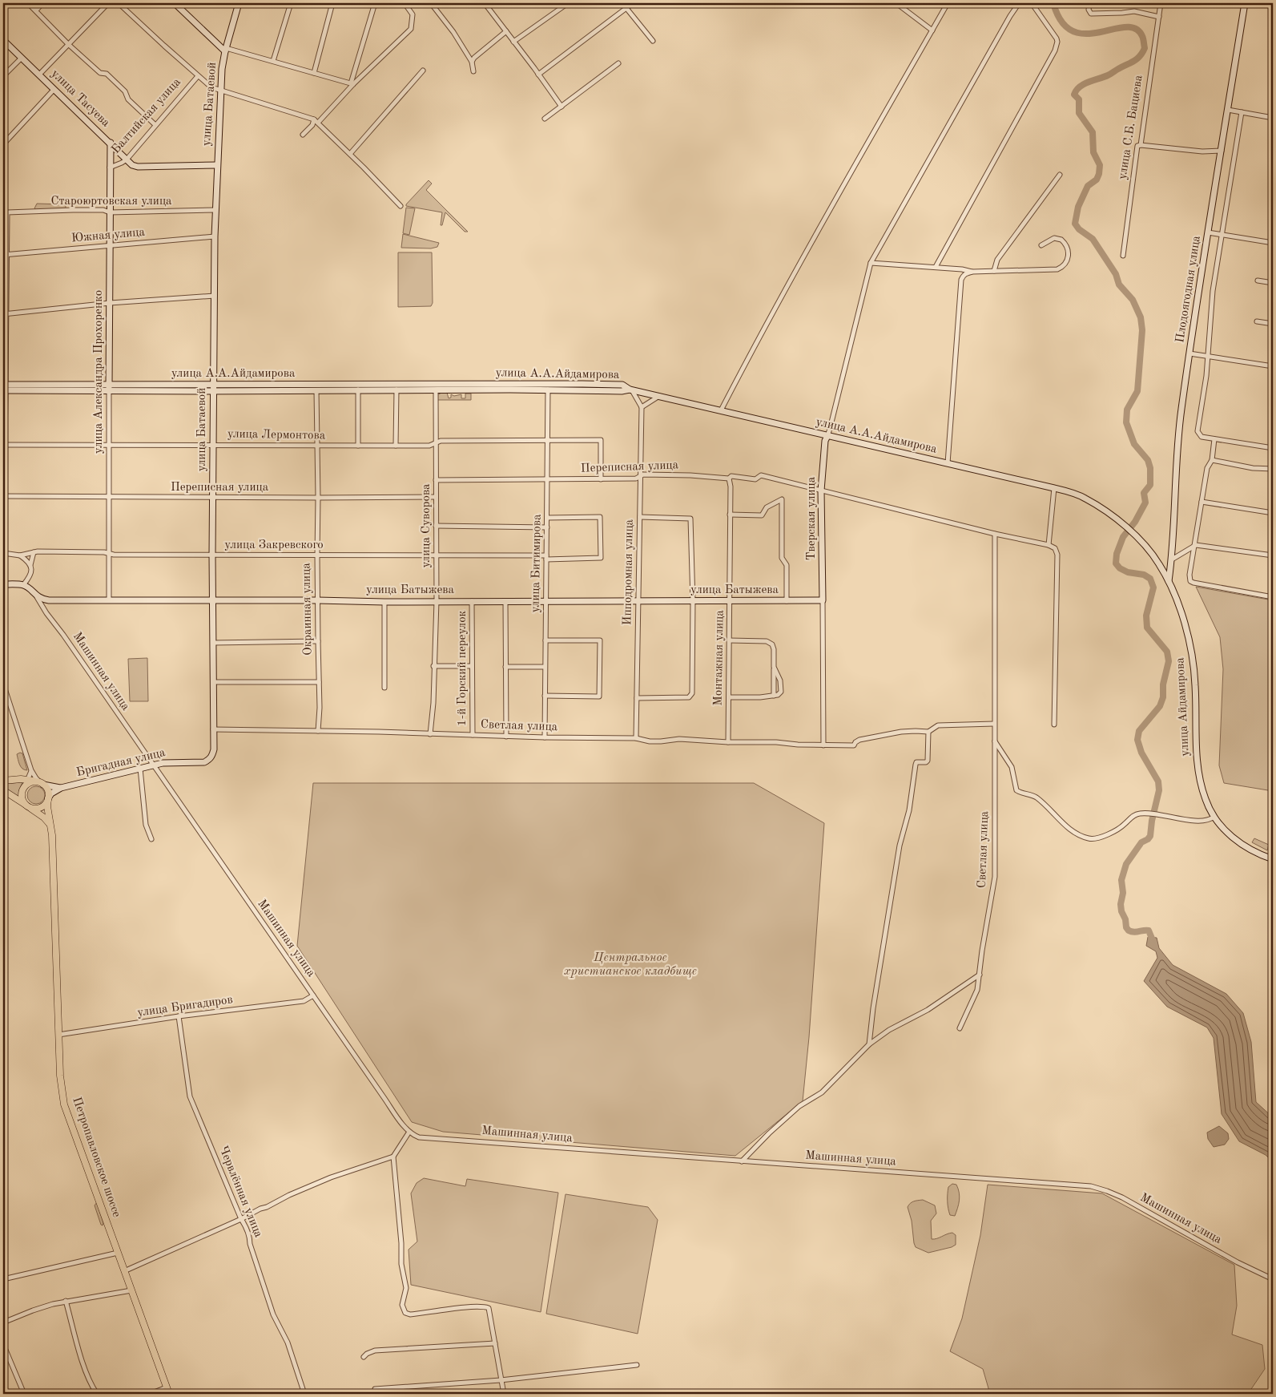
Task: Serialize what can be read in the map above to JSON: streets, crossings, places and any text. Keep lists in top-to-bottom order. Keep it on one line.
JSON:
{"streets":{"main road":["улица Тасуева","улица Батаевой","Плодоягодная улица","улица Александра Прохоренко","улица А.А.Айдамирова","Тверская улица","улица Батыжева","улица Айдамирова","Бригадная улица","Петропавловское шоссе"],"street":["Балтийская улица","улица С.Б. Бациева","Староюртовская улица","Южная улица","улица Лермонтова","Переписная улица","улица Суворова","улица Закревского","улица Битимирова","Ипподромная улица","Окраинная улица","Монтажная улица","1-й Горский переулок","Машинная улица","Светлая улица","улица Бригадиров","Червлённая улица"]},"crossings":[["улица Тасуева","улица Батаевой"],["улица Тасуева","Балтийская улица"],["улица Тасуева","улица Александра Прохоренко"],["улица Батаевой","Староюртовская улица"],["улица Батаевой","Южная улица"],["улица Батаевой","улица А.А.Айдамирова"],["улица Батаевой","улица Лермонтова"],["улица Батаевой","Переписная улица"],["улица Батаевой","улица Закревского"],["улица Батаевой","улица Батыжева"],["улица Батаевой","Светлая улица"],["улица Батаевой","Бригадная улица"],["Балтийская улица","улица Александра Прохоренко"],["Староюртовская улица","Южная улица"],["Староюртовская улица","улица Александра Прохоренко"],["Южная улица","улица Александра Прохоренко"],["Плодоягодная улица","улица Айдамирова"],["улица Александра Прохоренко","улица А.А.Айдамирова"],["улица Александра Прохоренко","улица Лермонтова"],["улица Александра Прохоренко","Переписная улица"],["улица Александра Прохоренко","улица Закревского"],["улица Александра Прохоренко","улица Батыжева"],["улица А.А.Айдамирова","Тверская улица"],["улица А.А.Айдамирова","улица Суворова"],["улица А.А.Айдамирова","улица Битимирова"],["улица А.А.Айдамирова","Ипподромная улица"],["улица А.А.Айдамирова","Окраинная улица"],["улица А.А.Айдамирова","улица Айдамирова"],["улица Лермонтова","Переписная улица"],["улица Лермонтова","улица Суворова"],["улица Лермонтова","улица Битимирова"],["улица Лермонтова","Окраинная улица"],["Переписная улица","Тверская улица"],["Переписная улица","улица Суворова"],["Переписная улица","улица Битимирова"],["Переписная улица","Ипподромная улица"],["Переписная улица","Окраинная улица"],["Переписная улица","Монтажная улица"],["Переписная улица","Светлая улица"],["Тверская улица","улица Батыжева"],["Тверская улица","Светлая улица"],["улица Суворова","улица Закревского"],["улица Суворова","улица Батыжева"],["улица Суворова","Светлая улица"],["улица Закревского","улица Битимирова"],["улица Закревского","Окраинная улица"],["улица Битимирова","улица Батыжева"],["улица Битимирова","Светлая улица"],["Ипподромная улица","улица Батыжева"],["Ипподромная улица","Светлая улица"],["улица Батыжева","Окраинная улица"],["улица Батыжева","Монтажная улица"],["улица Батыжева","1-й Горский переулок"],["улица Батыжева","Машинная улица"],["Окраинная улица","Светлая улица"],["Монтажная улица","Светлая улица"],["1-й Горский переулок","Светлая улица"],["Машинная улица","Бригадная улица"],["Машинная улица","улица Бригадиров"],["улица Бригадиров","Петропавловское шоссе"],["улица Бригадиров","Червлённая улица"]],"parks":["Центральное христианское кладбище"]}
